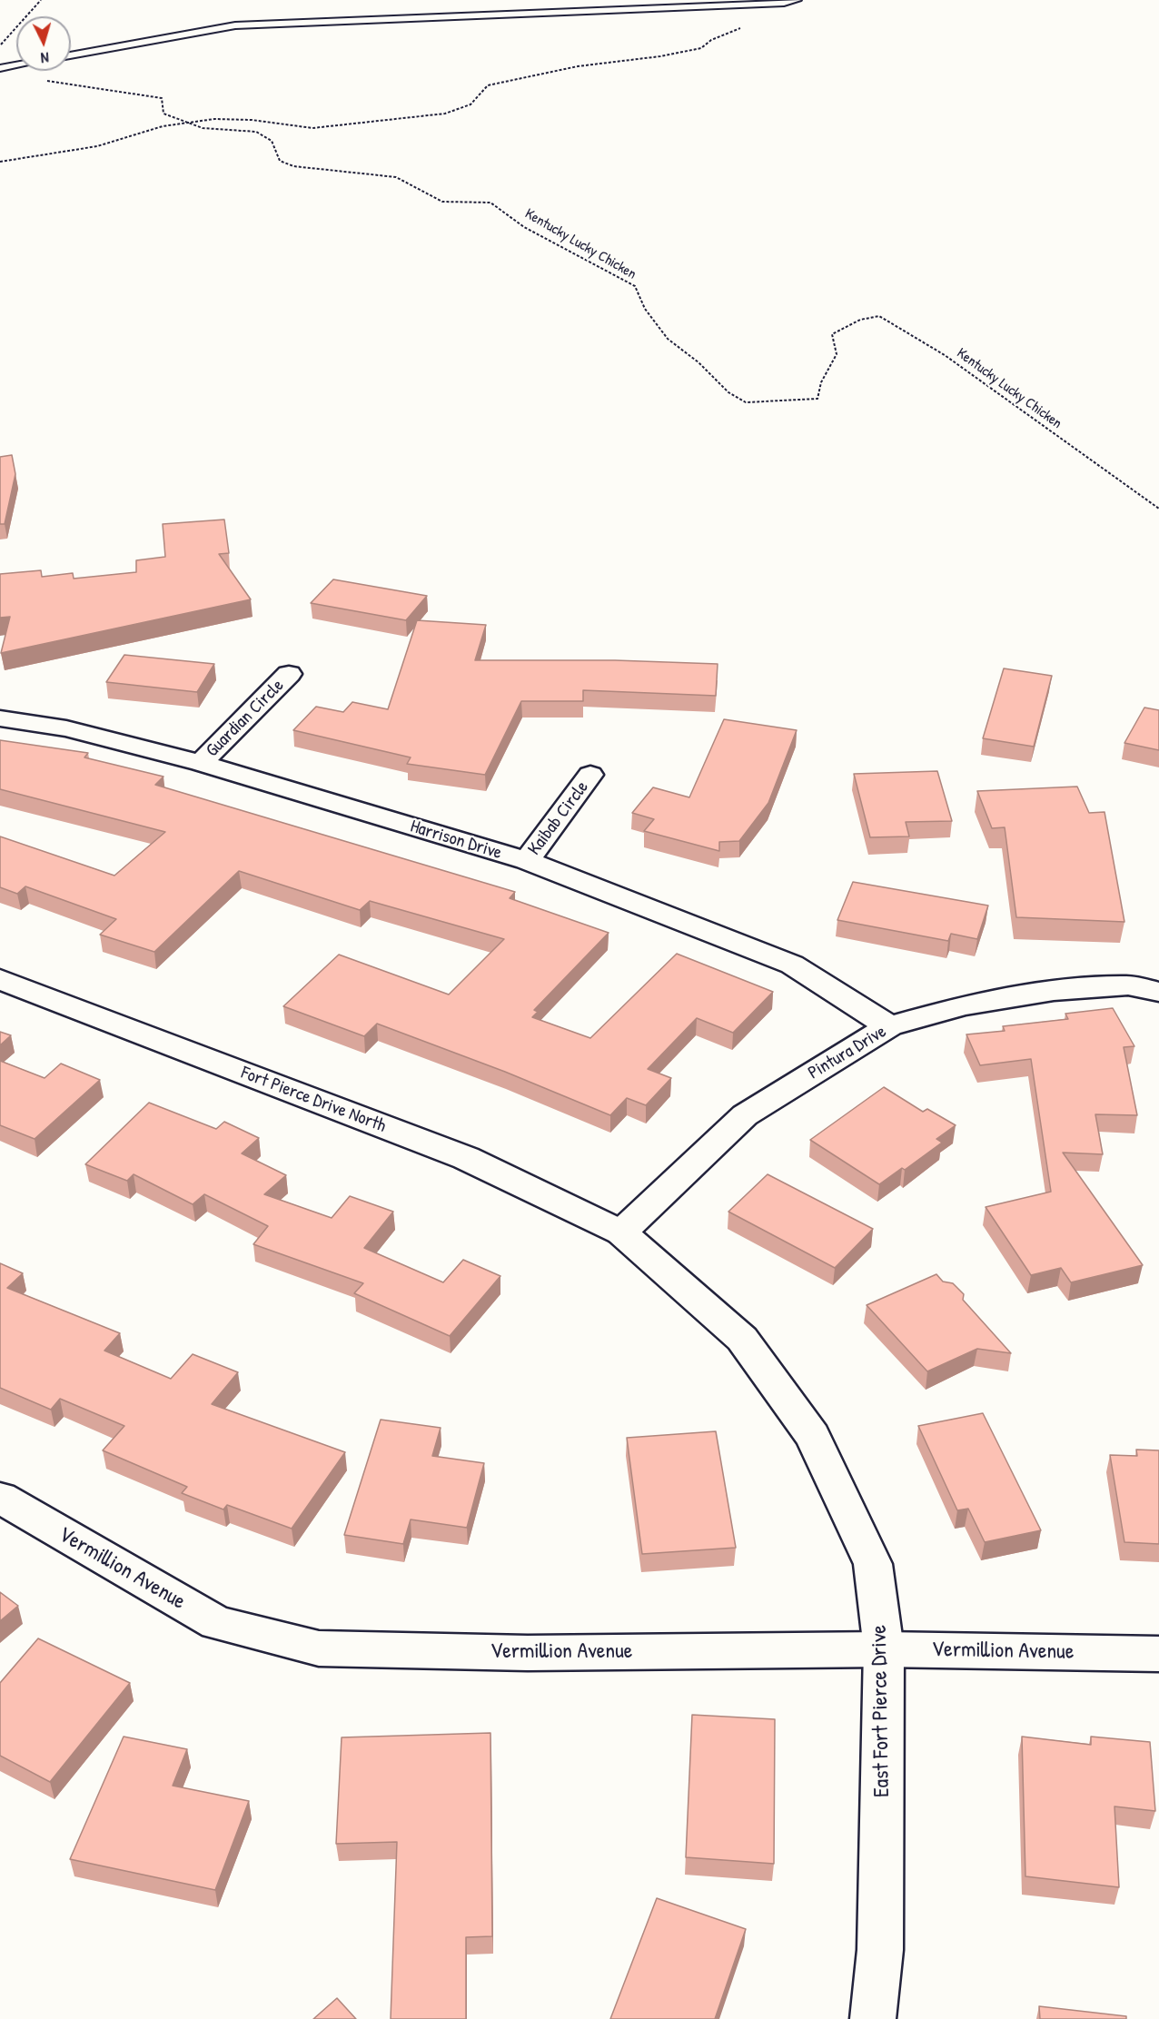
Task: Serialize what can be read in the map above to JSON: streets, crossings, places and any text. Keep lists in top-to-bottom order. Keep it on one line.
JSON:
{"streets":{"street":["Guardian Circle","Kaibab Circle","Harrison Drive","Pintura Drive","Fort Pierce Drive North","Vermillion Avenue","East Fort Pierce Drive"],"path":["Kentucky Lucky Chicken"]},"crossings":[["Guardian Circle","Harrison Drive"],["Kaibab Circle","Harrison Drive"],["Harrison Drive","Pintura Drive"],["Pintura Drive","Fort Pierce Drive North"],["Pintura Drive","East Fort Pierce Drive"],["Fort Pierce Drive North","East Fort Pierce Drive"],["Vermillion Avenue","East Fort Pierce Drive"]],"north":"bottom"}
